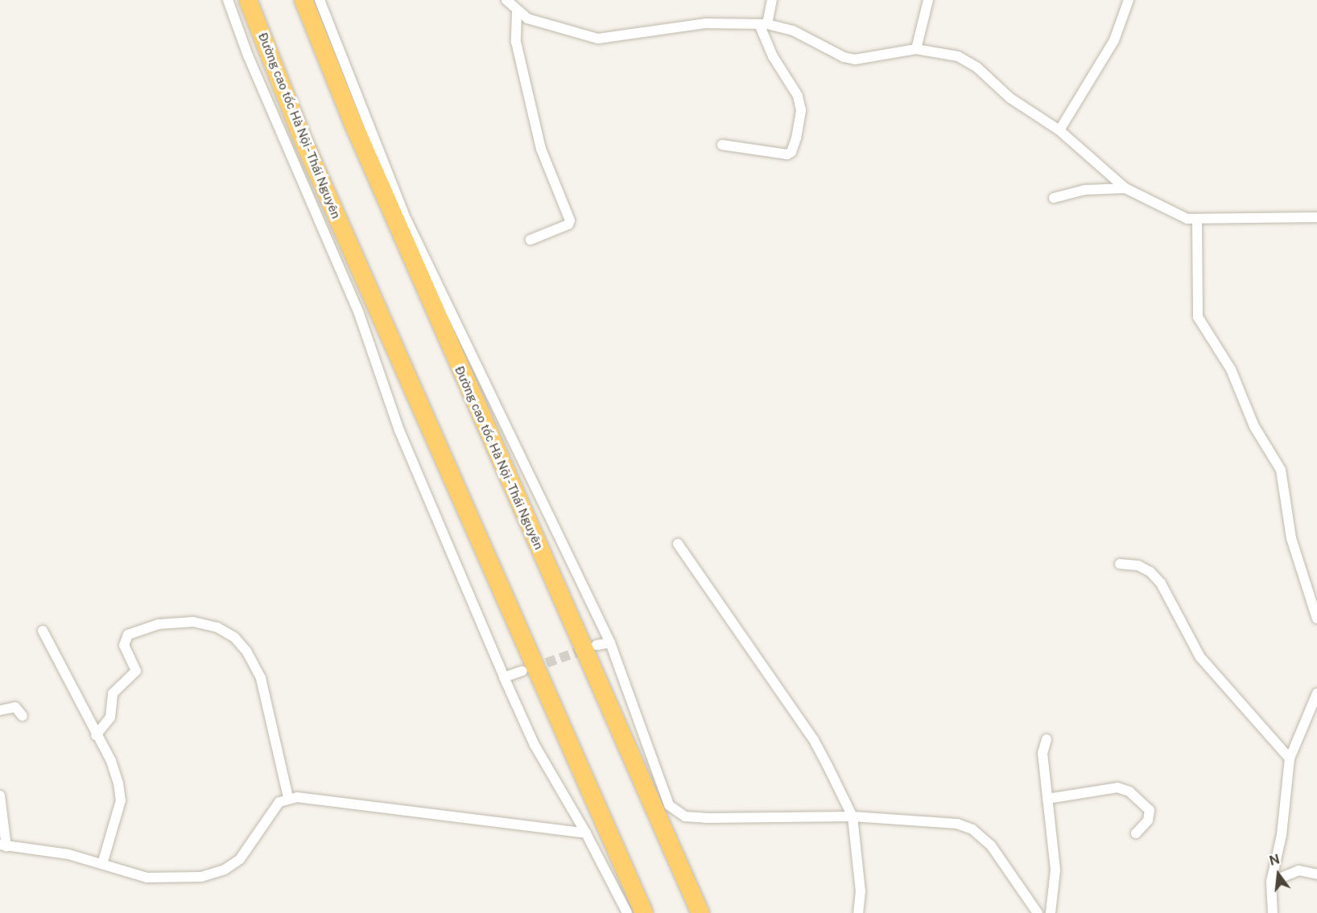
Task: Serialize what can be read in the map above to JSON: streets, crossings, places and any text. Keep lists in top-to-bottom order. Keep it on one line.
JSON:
{"streets":{"highway":["Đường cao tốc Hà Nội - Thái Nguyên"]},"north":"top"}
